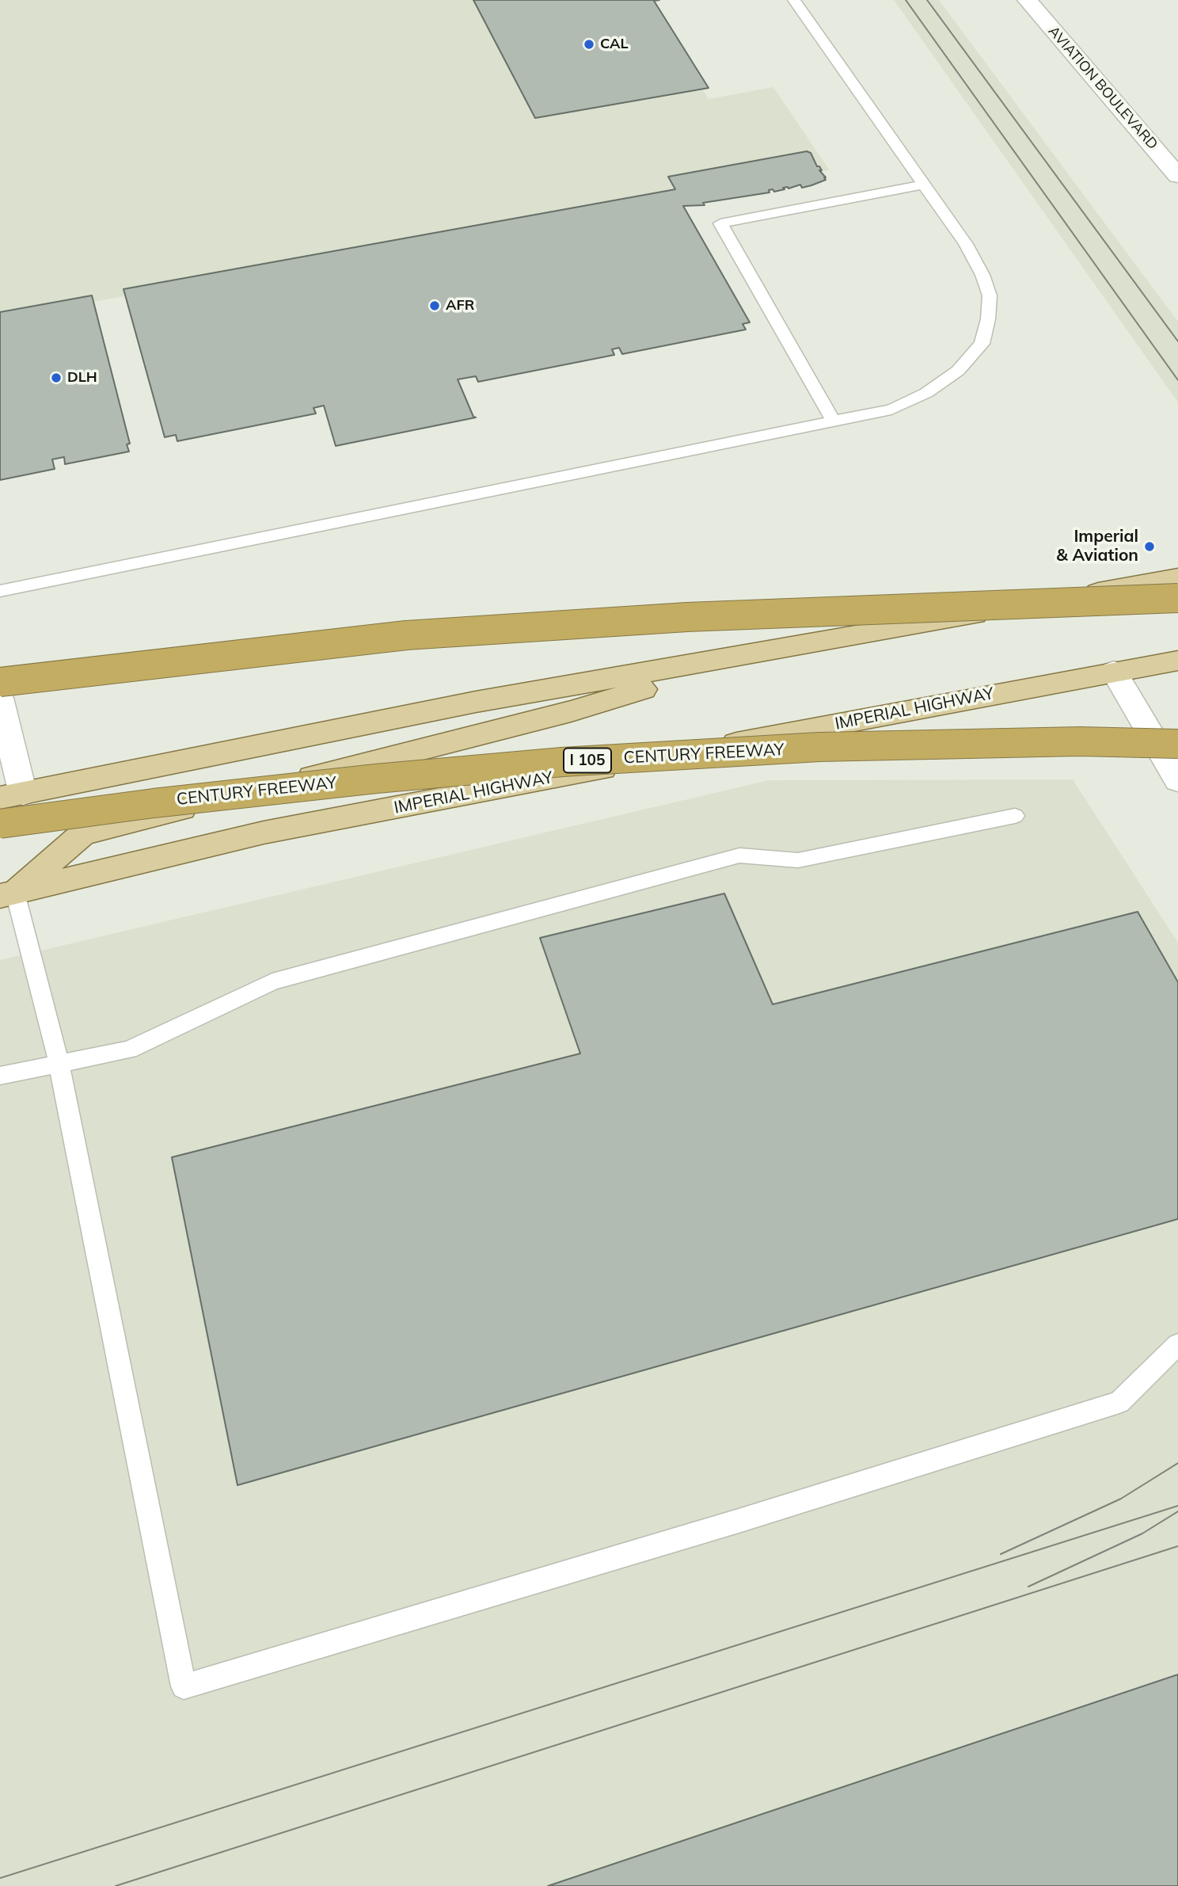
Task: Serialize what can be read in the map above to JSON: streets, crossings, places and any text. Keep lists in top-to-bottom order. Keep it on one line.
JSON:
{"streets":{"highway":["CENTURY FREEWAY","I 105"],"main road":["AVIATION BOULEVARD","IMPERIAL HIGHWAY"]},"places":["CAL","AFR","DLH","Imperial & Aviation"]}
